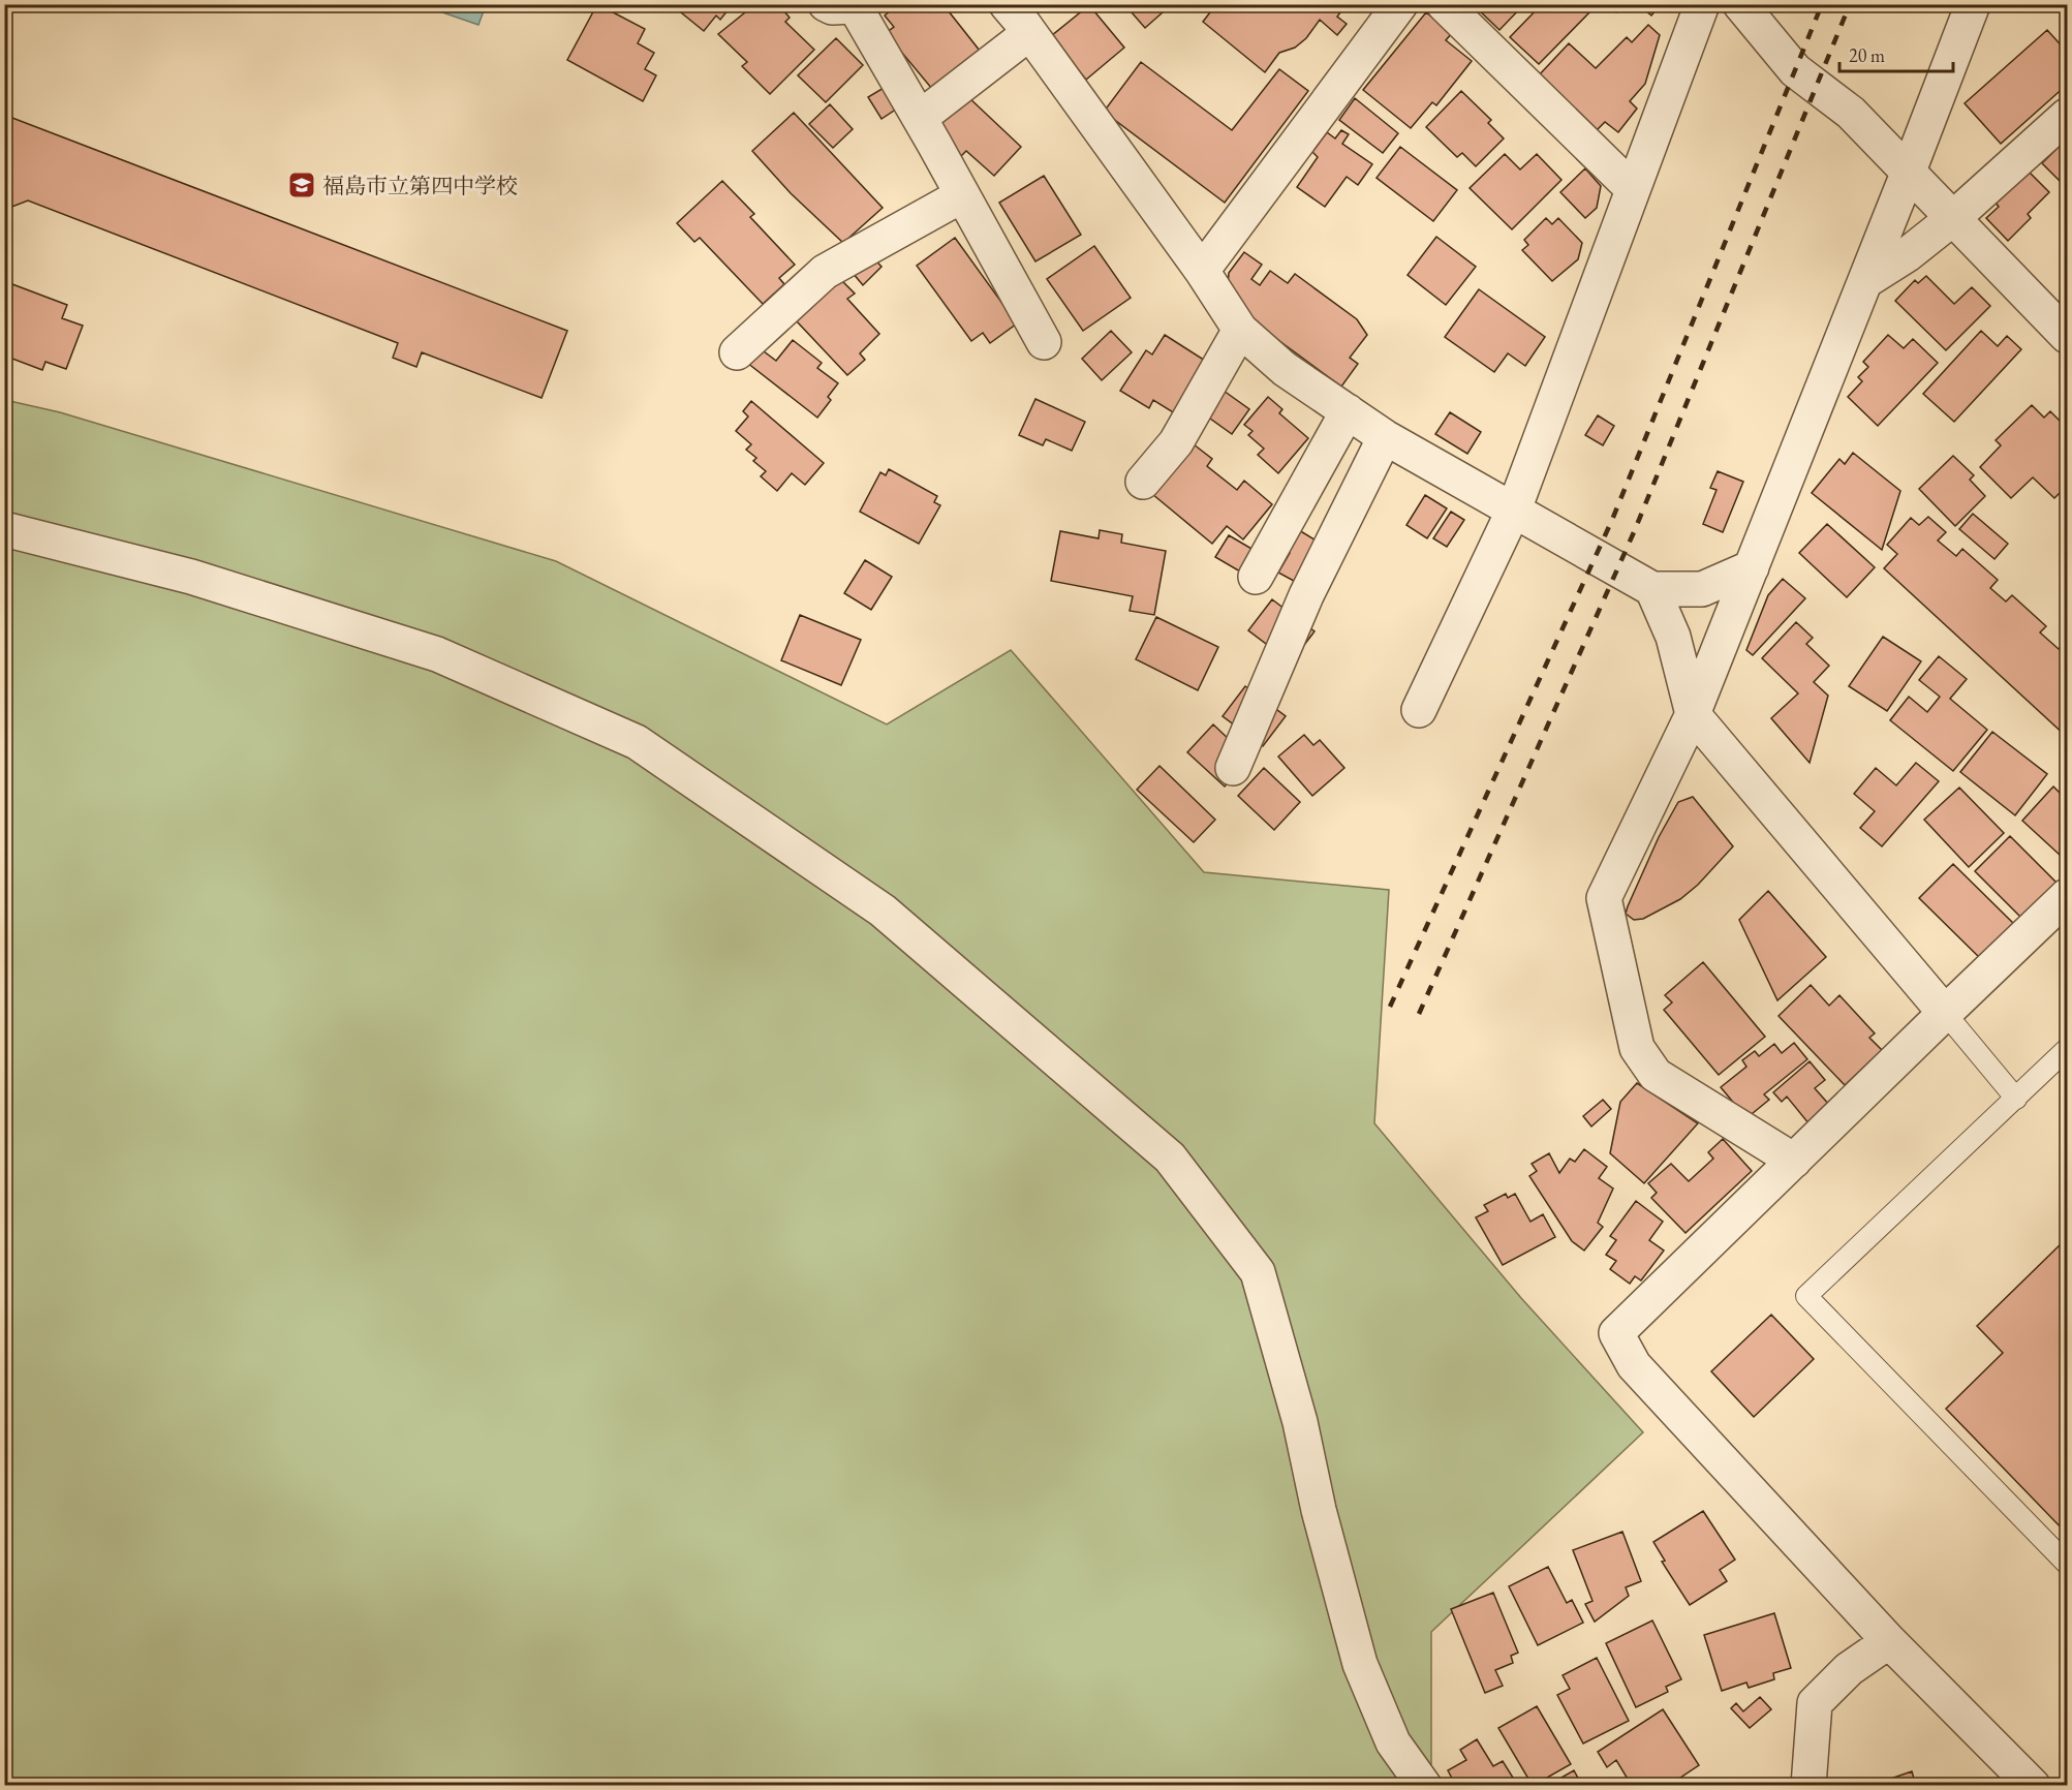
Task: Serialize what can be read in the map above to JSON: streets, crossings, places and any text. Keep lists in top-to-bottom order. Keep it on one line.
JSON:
{"places":{"school or university":["福島市立第四中学校"]},"scale_bar":"20 m"}
